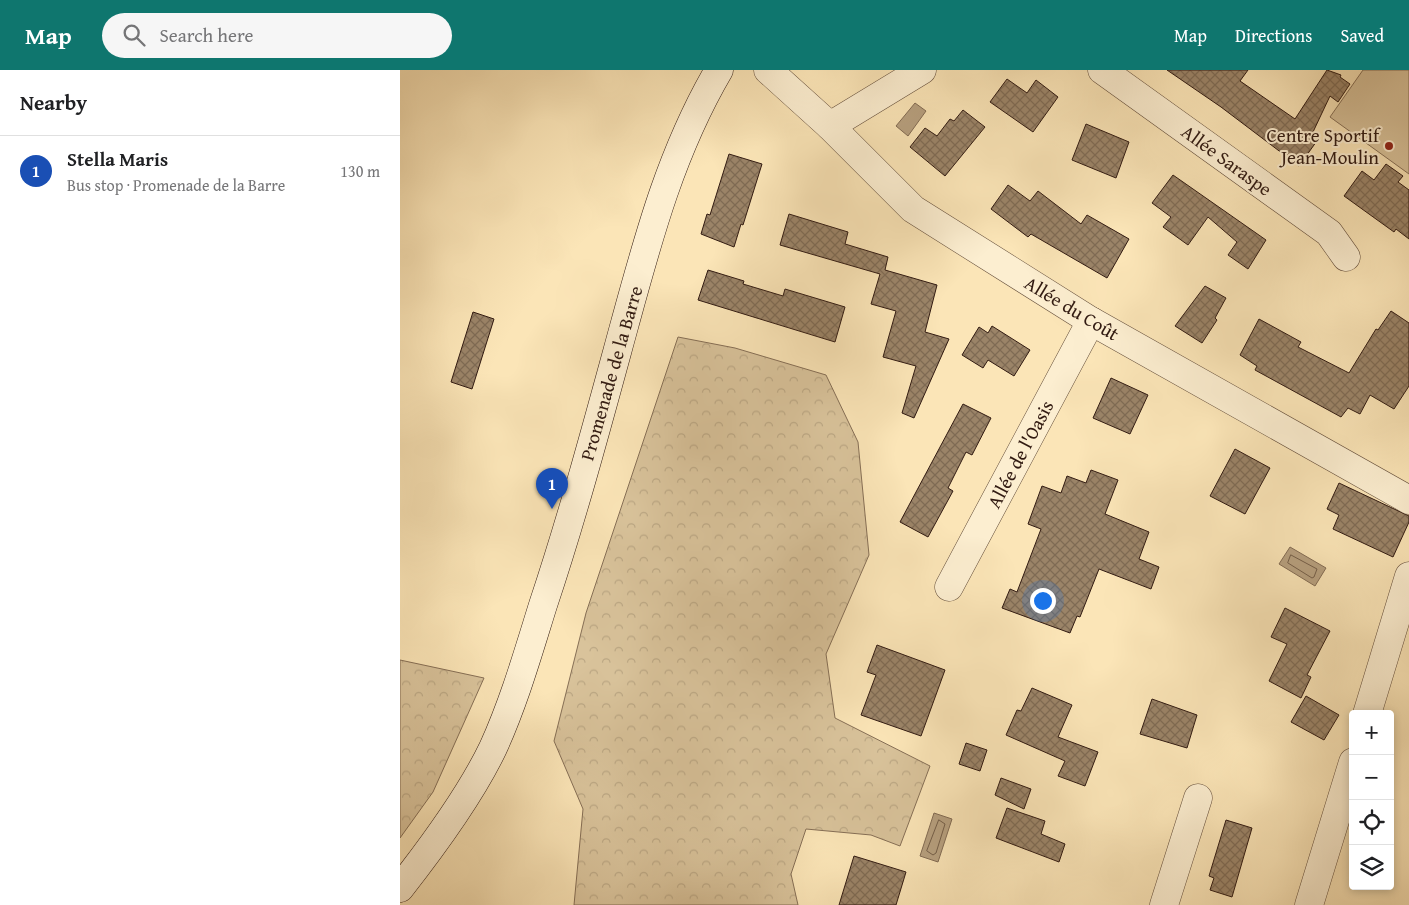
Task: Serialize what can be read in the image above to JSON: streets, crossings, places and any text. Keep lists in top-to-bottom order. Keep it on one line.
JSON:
{"streets":{"street":["Allée Saraspe","Allée du Coût","Promenade de la Barre","Allée de l'Oasis"]},"crossings":[["Allée du Coût","Allée de l'Oasis"]],"places":["Centre Sportif Jean-Moulin"],"page":{"header":"Map","search":"Search here","nav":["Map","Directions","Saved"],"heading":"Nearby","list":[{"mark":"1","name":"Stella Maris","note":"Bus stop · Promenade de la Barre","value":"130 m"}],"pins":"1","map_buttons":["+","−"]}}
